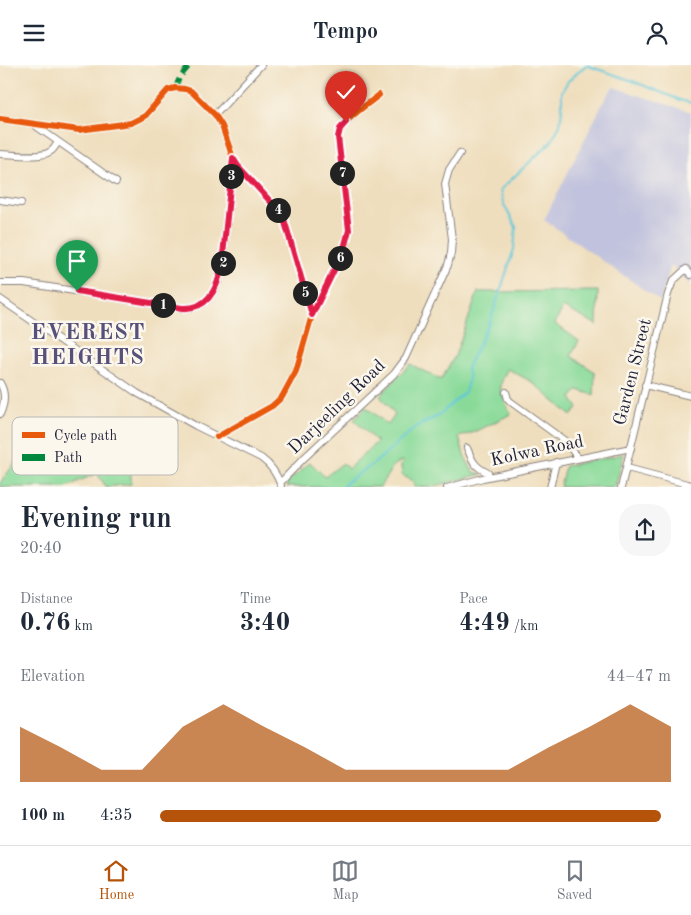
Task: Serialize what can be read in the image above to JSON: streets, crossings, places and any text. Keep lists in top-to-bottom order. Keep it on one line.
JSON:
{"streets":{"street":["Garden Street","Darjeeling Road","Kolwa Road"]},"crossings":[["Garden Street","Kolwa Road"]],"districts":["EVEREST HEIGHTS"],"legend":["Cycle path","Path"],"page":{"header":"Tempo","pins":["7","3","4","6","2","5","1"],"heading":["Evening run","20:40"],"stats":[["Distance","0.76 km"],["Time","3:40"],["Pace","4:49 /km"]],"chart":["Elevation","44–47 m"],"list":[{"name":"100 m","note":"4:35"}],"tabs":["Home","Map","Saved"]}}
